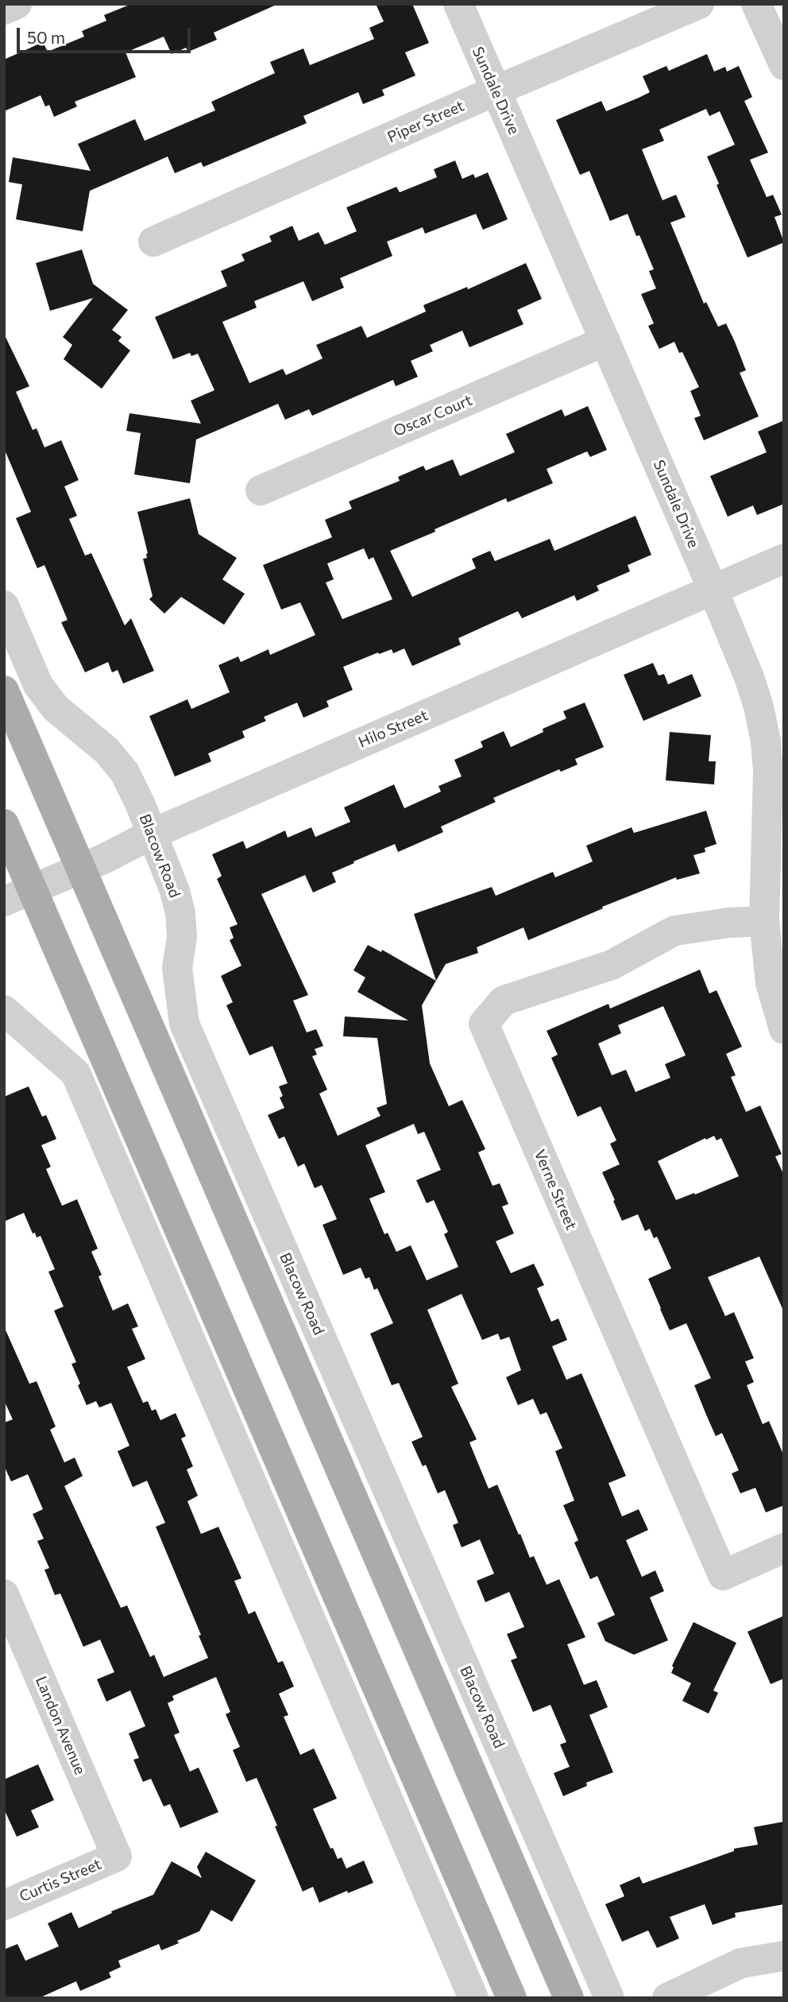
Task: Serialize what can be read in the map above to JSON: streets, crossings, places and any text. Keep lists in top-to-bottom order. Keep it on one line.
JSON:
{"streets":{"street":["Sundale Drive","Piper Street","Oscar Court","Hilo Street","Blacow Road","Verne Street","Landon Avenue","Curtis Street"]},"crossings":[["Sundale Drive","Piper Street"],["Sundale Drive","Oscar Court"],["Sundale Drive","Hilo Street"],["Sundale Drive","Verne Street"],["Hilo Street","Blacow Road"],["Landon Avenue","Curtis Street"]],"scale_bar":"50 m"}
